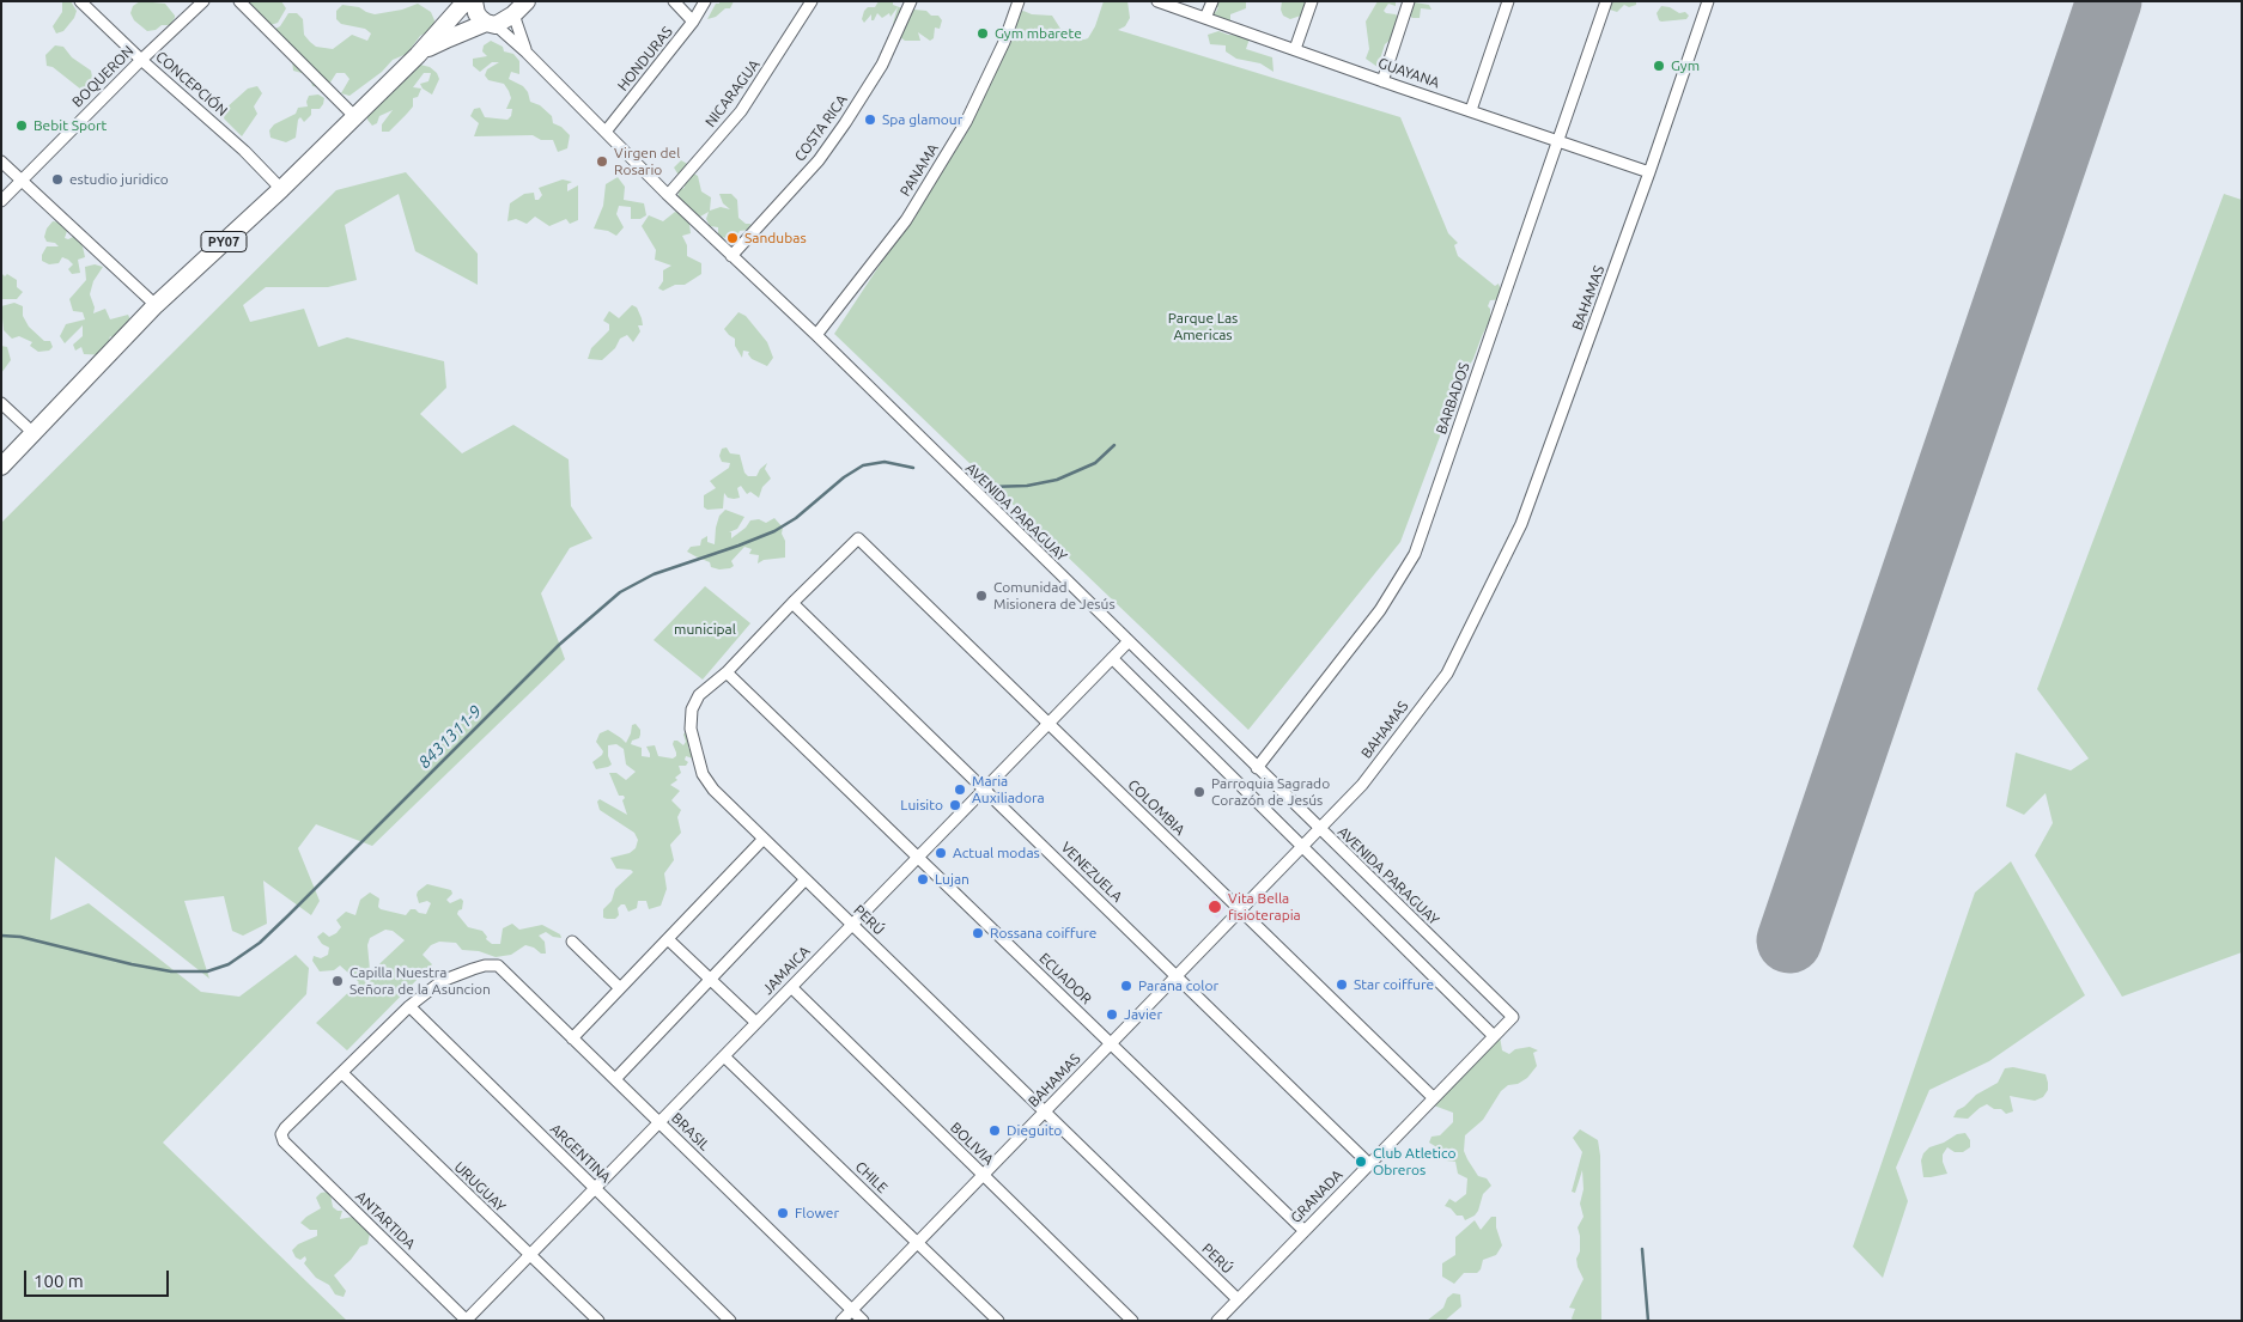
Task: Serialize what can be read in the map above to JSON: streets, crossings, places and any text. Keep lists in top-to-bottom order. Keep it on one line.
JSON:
{"streets":{"highway":["PY07"],"street":["HONDURAS","GUAYANA","BOQUERON","CONCEPCIÓN","NICARAGUA","COSTA RICA","PANAMA","BAHAMAS","BARBADOS","AVENIDA PARAGUAY","COLOMBIA","VENEZUELA","PERÚ","JAMAICA","ECUADOR","BRASIL","BOLIVIA","ARGENTINA","CHILE","URUGUAY","GRANADA","ANTARTIDA"]},"crossings":[["HONDURAS","AVENIDA PARAGUAY"],["GUAYANA","BAHAMAS"],["GUAYANA","BARBADOS"],["BOQUERON","CONCEPCIÓN"],["CONCEPCIÓN","PY07"],["NICARAGUA","AVENIDA PARAGUAY"],["COSTA RICA","AVENIDA PARAGUAY"],["PANAMA","AVENIDA PARAGUAY"],["PY07","AVENIDA PARAGUAY"],["BAHAMAS","AVENIDA PARAGUAY"],["BAHAMAS","COLOMBIA"],["BAHAMAS","VENEZUELA"],["BAHAMAS","PERÚ"],["BAHAMAS","ECUADOR"],["BAHAMAS","BRASIL"],["BAHAMAS","BOLIVIA"],["BAHAMAS","CHILE"],["BARBADOS","AVENIDA PARAGUAY"],["AVENIDA PARAGUAY","JAMAICA"],["AVENIDA PARAGUAY","GRANADA"],["COLOMBIA","PERÚ"],["COLOMBIA","JAMAICA"],["COLOMBIA","GRANADA"],["VENEZUELA","PERÚ"],["VENEZUELA","JAMAICA"],["VENEZUELA","GRANADA"],["PERÚ","JAMAICA"],["PERÚ","ECUADOR"],["PERÚ","GRANADA"],["JAMAICA","ECUADOR"],["JAMAICA","BRASIL"],["JAMAICA","BOLIVIA"],["JAMAICA","ARGENTINA"],["JAMAICA","CHILE"],["JAMAICA","URUGUAY"],["JAMAICA","ANTARTIDA"],["ECUADOR","GRANADA"],["BRASIL","ARGENTINA"],["URUGUAY","ANTARTIDA"]],"water":["8431311-9"],"parks":["Parque Las Americas","municipal"],"places":["Gym mbarete","Gym","Spa glamour","Bebit Sport","Virgen del Rosario","estudio juridico","Sandubas","Comunidad Misionera de Jesús","Maria Auxiliadora","Parroquia Sagrado Corazón de Jesús","Luisito","Actual modas","Lujan","Vita Bella fisioterapia","Rossana coiffure","Capilla Nuestra Señora de la Asuncion","Star coiffure","Parana color","Javier","Dieguito","Club Atletico Obreros","Flower"],"scale_bar":"100 m"}
